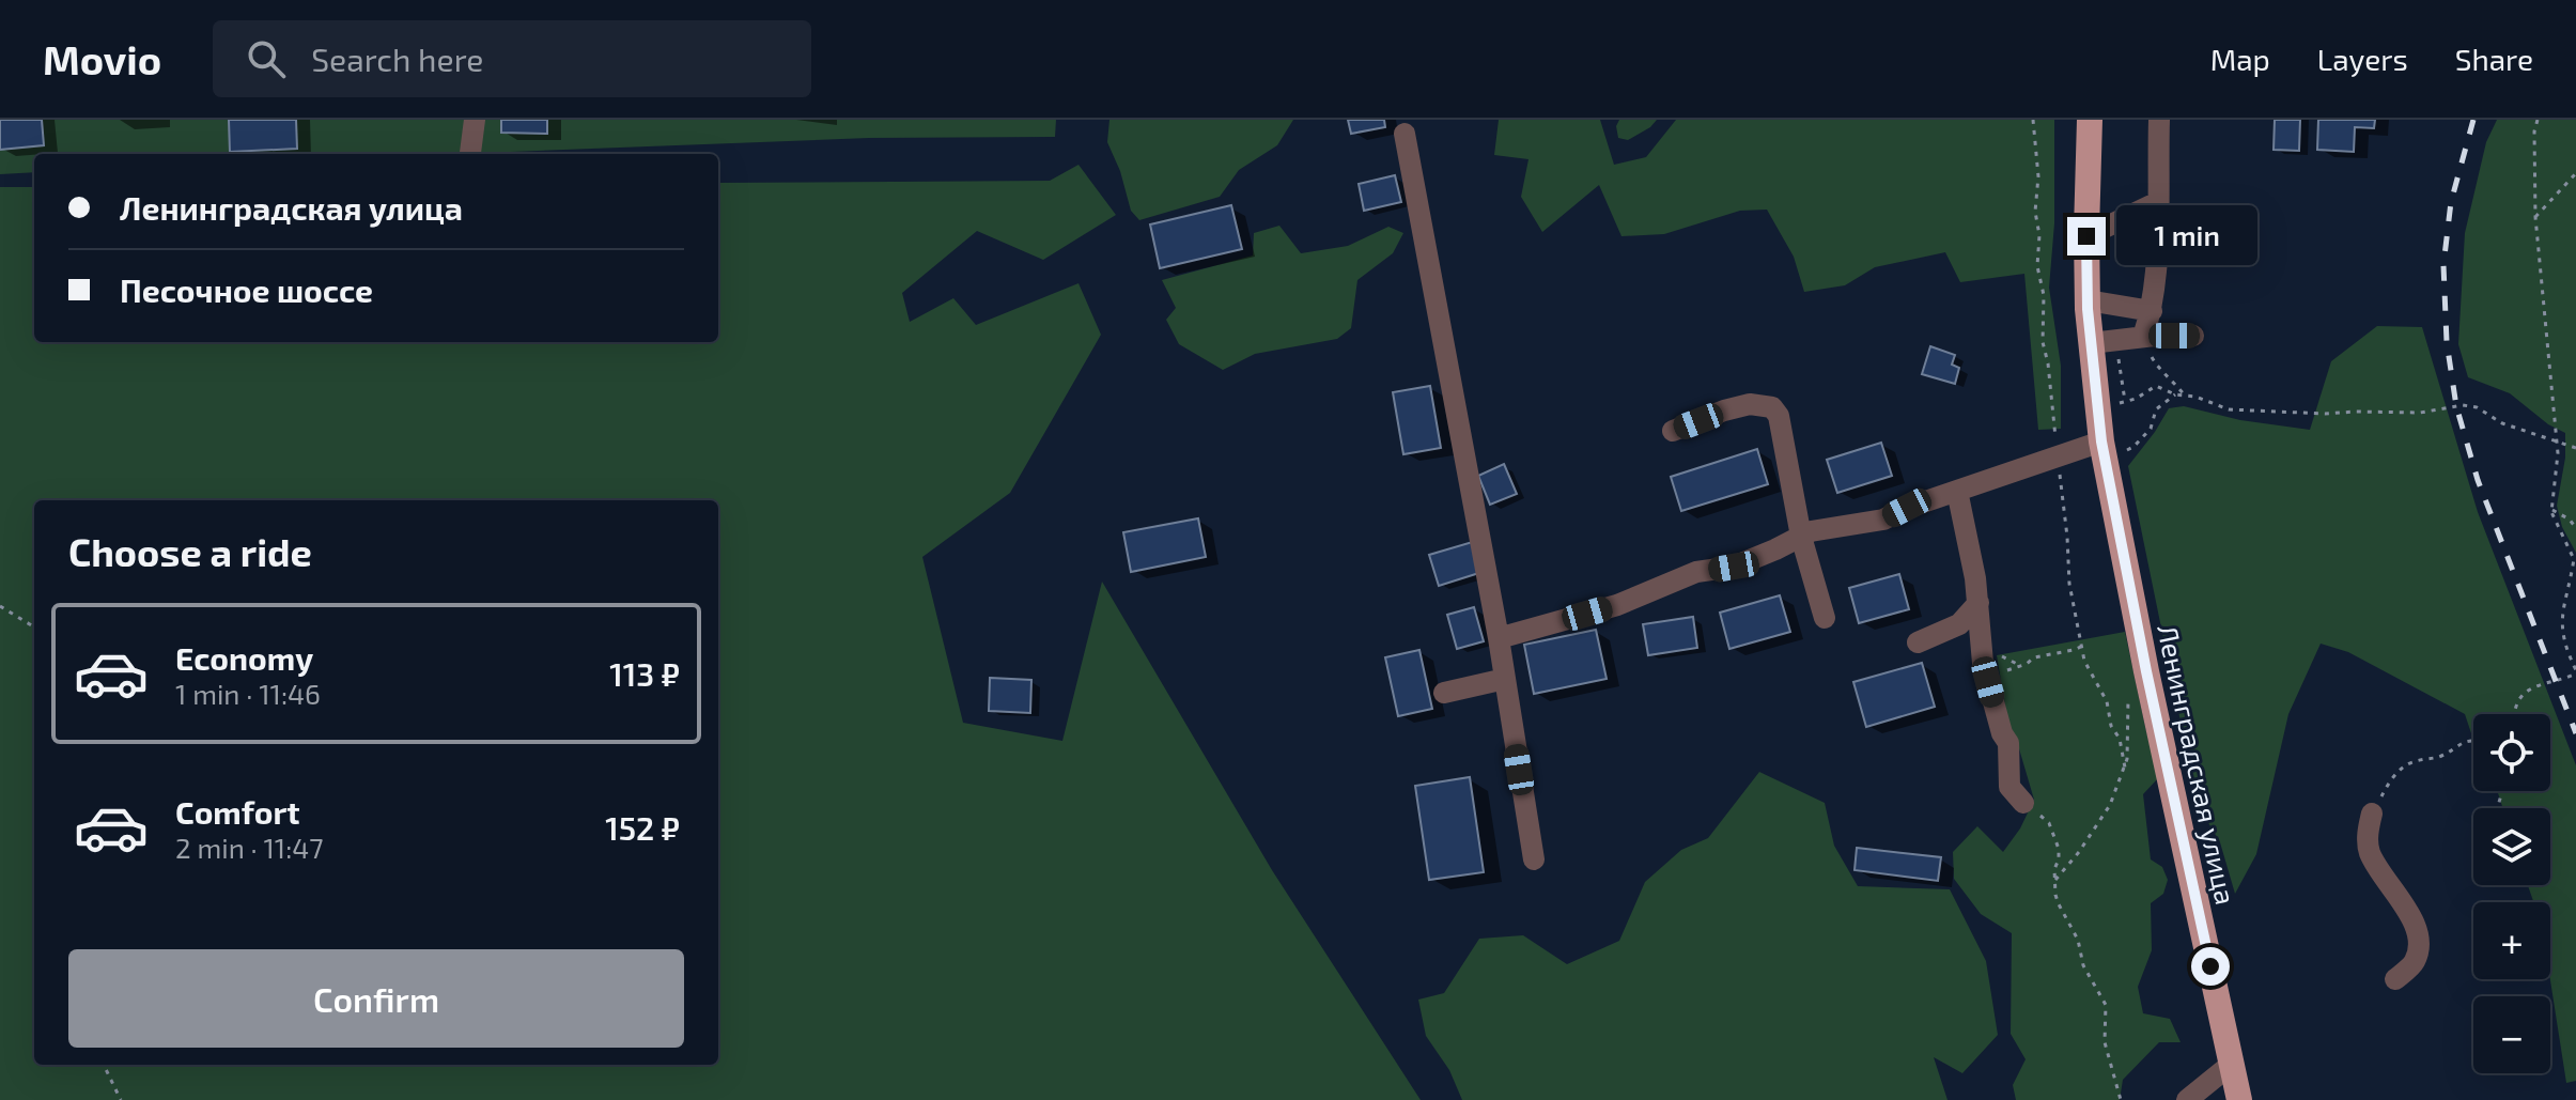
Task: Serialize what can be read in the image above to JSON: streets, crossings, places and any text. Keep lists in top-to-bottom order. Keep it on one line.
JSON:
{"streets":{"main road":["Ленинградская улица"]},"page":{"header":"Movio","search":"Search here","nav":["Map","Layers","Share"],"banner":["Ленинградская улица","Песочное шоссе"],"bubble":"1 min","heading":"Choose a ride","list":[{"name":"Economy","note":"1 min · 11:46","value":"113 ₽"},{"name":"Comfort","note":"2 min · 11:47","value":"152 ₽"}],"map_buttons":["+","−"],"buttons":"Confirm"}}
